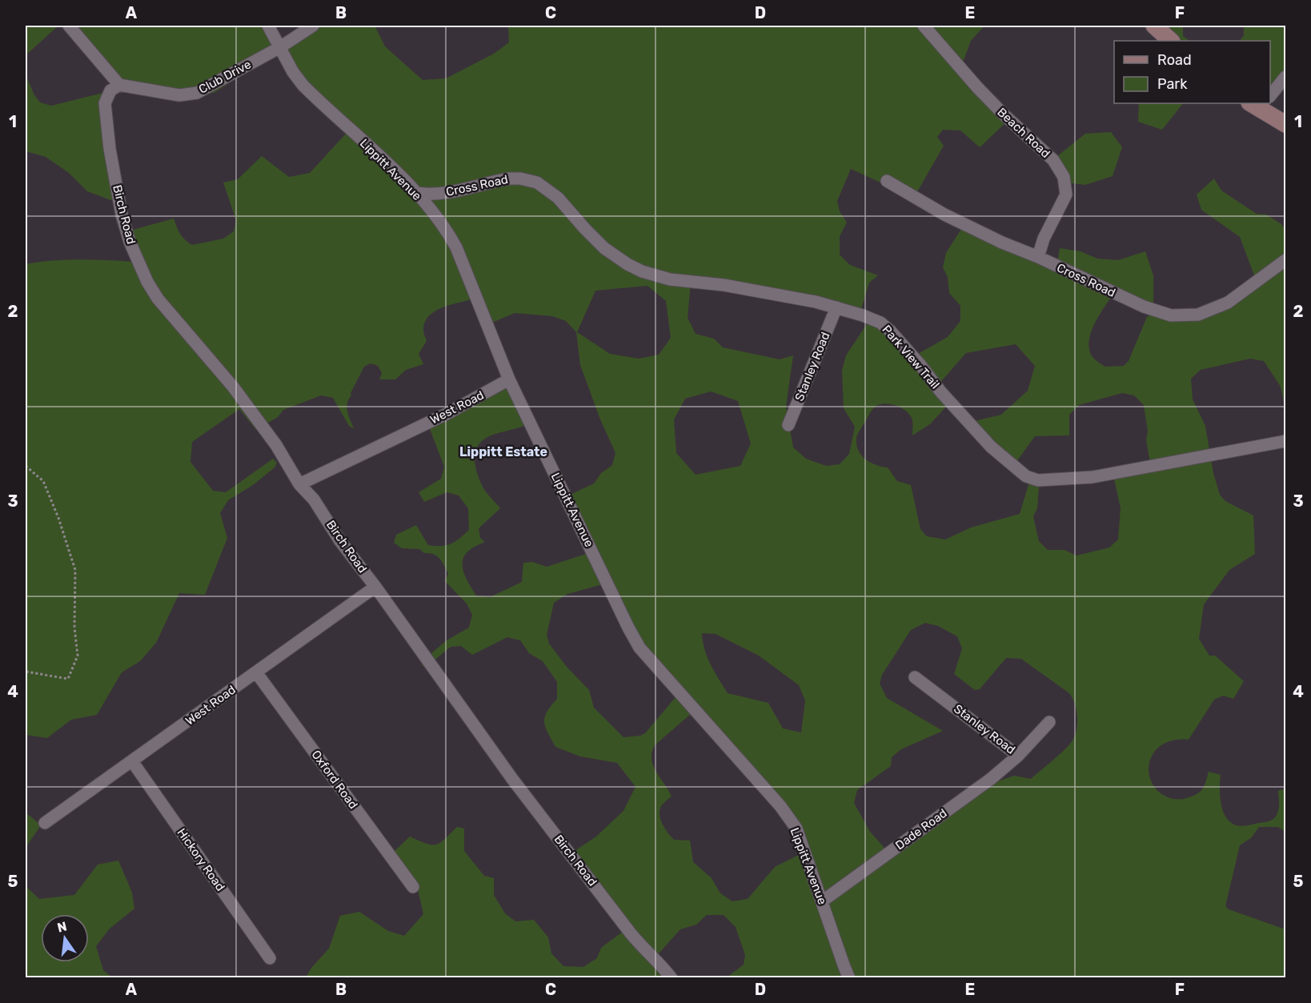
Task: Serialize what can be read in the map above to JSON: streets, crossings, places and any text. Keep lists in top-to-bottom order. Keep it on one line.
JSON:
{"streets":{"street":["Club Drive","Beach Road","Lippitt Avenue","Cross Road","Birch Road","Park View Trail","Stanley Road","West Road","Oxford Road","Dade Road","Hickory Road"]},"crossings":[["Club Drive","Lippitt Avenue"],["Club Drive","Birch Road"],["Beach Road","Cross Road"],["Lippitt Avenue","Cross Road"],["Lippitt Avenue","West Road"],["Lippitt Avenue","Dade Road"],["Cross Road","Park View Trail"],["Birch Road","West Road"],["Park View Trail","Stanley Road"],["Stanley Road","Dade Road"],["West Road","Oxford Road"],["West Road","Hickory Road"]],"districts":["Lippitt Estate"],"legend":["Road","Park"],"north":"top","grid":{"columns":["A","B","C","D","E","F"],"rows":["1","2","3","4","5"]}}
